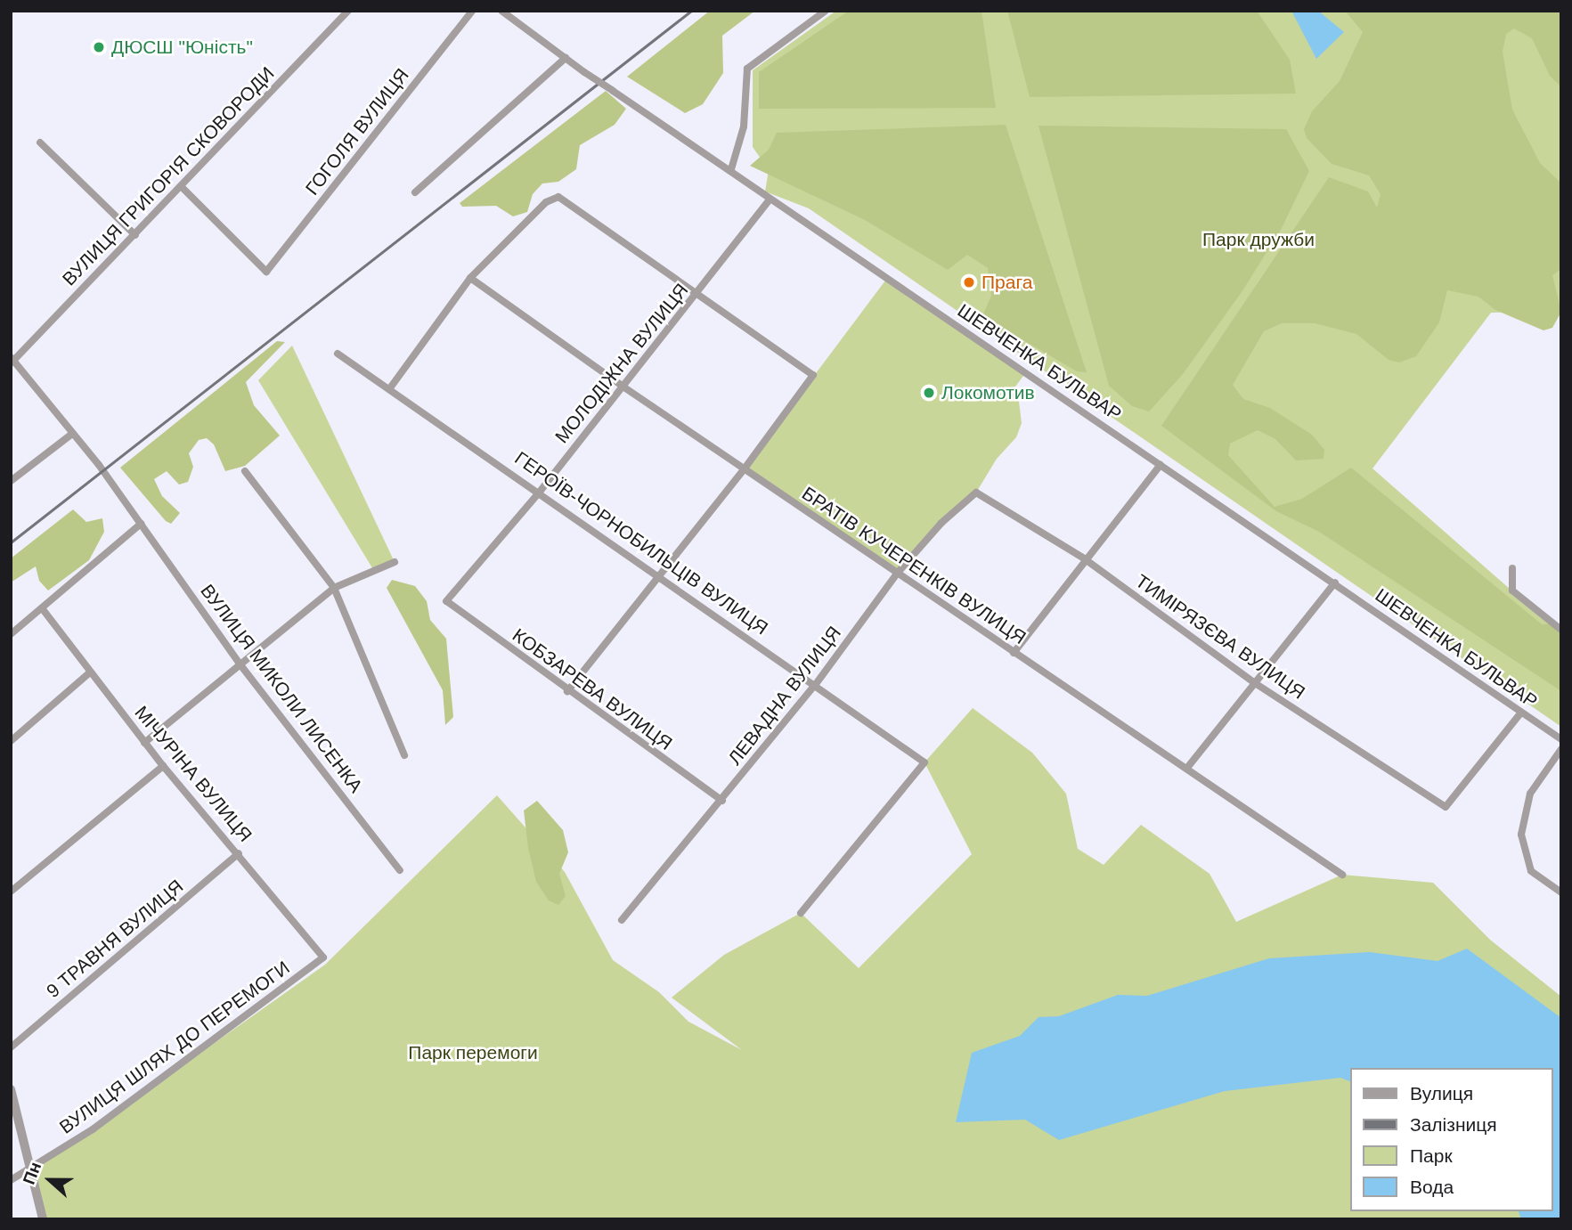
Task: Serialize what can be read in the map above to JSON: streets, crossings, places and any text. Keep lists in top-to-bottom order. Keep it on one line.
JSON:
{"streets":{"street":["ГОГОЛЯ ВУЛИЦЯ","ВУЛИЦЯ ГРИГОРІЯ СКОВОРОДИ","ШЕВЧЕНКА БУЛЬВАР","МОЛОДІЖНА ВУЛИЦЯ","ГЕРОЇВ-ЧОРНОБИЛЬЦІВ ВУЛИЦЯ","БРАТІВ КУЧЕРЕНКІВ ВУЛИЦЯ","ТИМІРЯЗЄВА ВУЛИЦЯ","ВУЛИЦЯ МИКОЛИ ЛИСЕНКА","КОБЗАРЕВА ВУЛИЦЯ","ЛЕВАДНА ВУЛИЦЯ","МІЧУРІНА ВУЛИЦЯ","9 ТРАВНЯ ВУЛИЦЯ","ВУЛИЦЯ ШЛЯХ ДО ПЕРЕМОГИ"]},"crossings":[["ГОГОЛЯ ВУЛИЦЯ","ВУЛИЦЯ ГРИГОРІЯ СКОВОРОДИ"],["ВУЛИЦЯ ГРИГОРІЯ СКОВОРОДИ","ВУЛИЦЯ МИКОЛИ ЛИСЕНКА"],["ШЕВЧЕНКА БУЛЬВАР","МОЛОДІЖНА ВУЛИЦЯ"],["ШЕВЧЕНКА БУЛЬВАР","ТИМІРЯЗЄВА ВУЛИЦЯ"],["МОЛОДІЖНА ВУЛИЦЯ","ГЕРОЇВ-ЧОРНОБИЛЬЦІВ ВУЛИЦЯ"],["МОЛОДІЖНА ВУЛИЦЯ","БРАТІВ КУЧЕРЕНКІВ ВУЛИЦЯ"],["МОЛОДІЖНА ВУЛИЦЯ","КОБЗАРЕВА ВУЛИЦЯ"],["ГЕРОЇВ-ЧОРНОБИЛЬЦІВ ВУЛИЦЯ","ЛЕВАДНА ВУЛИЦЯ"],["БРАТІВ КУЧЕРЕНКІВ ВУЛИЦЯ","ЛЕВАДНА ВУЛИЦЯ"],["ТИМІРЯЗЄВА ВУЛИЦЯ","ЛЕВАДНА ВУЛИЦЯ"],["КОБЗАРЕВА ВУЛИЦЯ","ЛЕВАДНА ВУЛИЦЯ"],["МІЧУРІНА ВУЛИЦЯ","9 ТРАВНЯ ВУЛИЦЯ"],["МІЧУРІНА ВУЛИЦЯ","ВУЛИЦЯ ШЛЯХ ДО ПЕРЕМОГИ"]],"parks":["Парк дружби","Парк перемоги"],"places":["ДЮСШ \"Юність\"","Прага","Локомотив"],"legend":["Вулиця","Залізниця","Парк","Вода"],"north":"left"}
